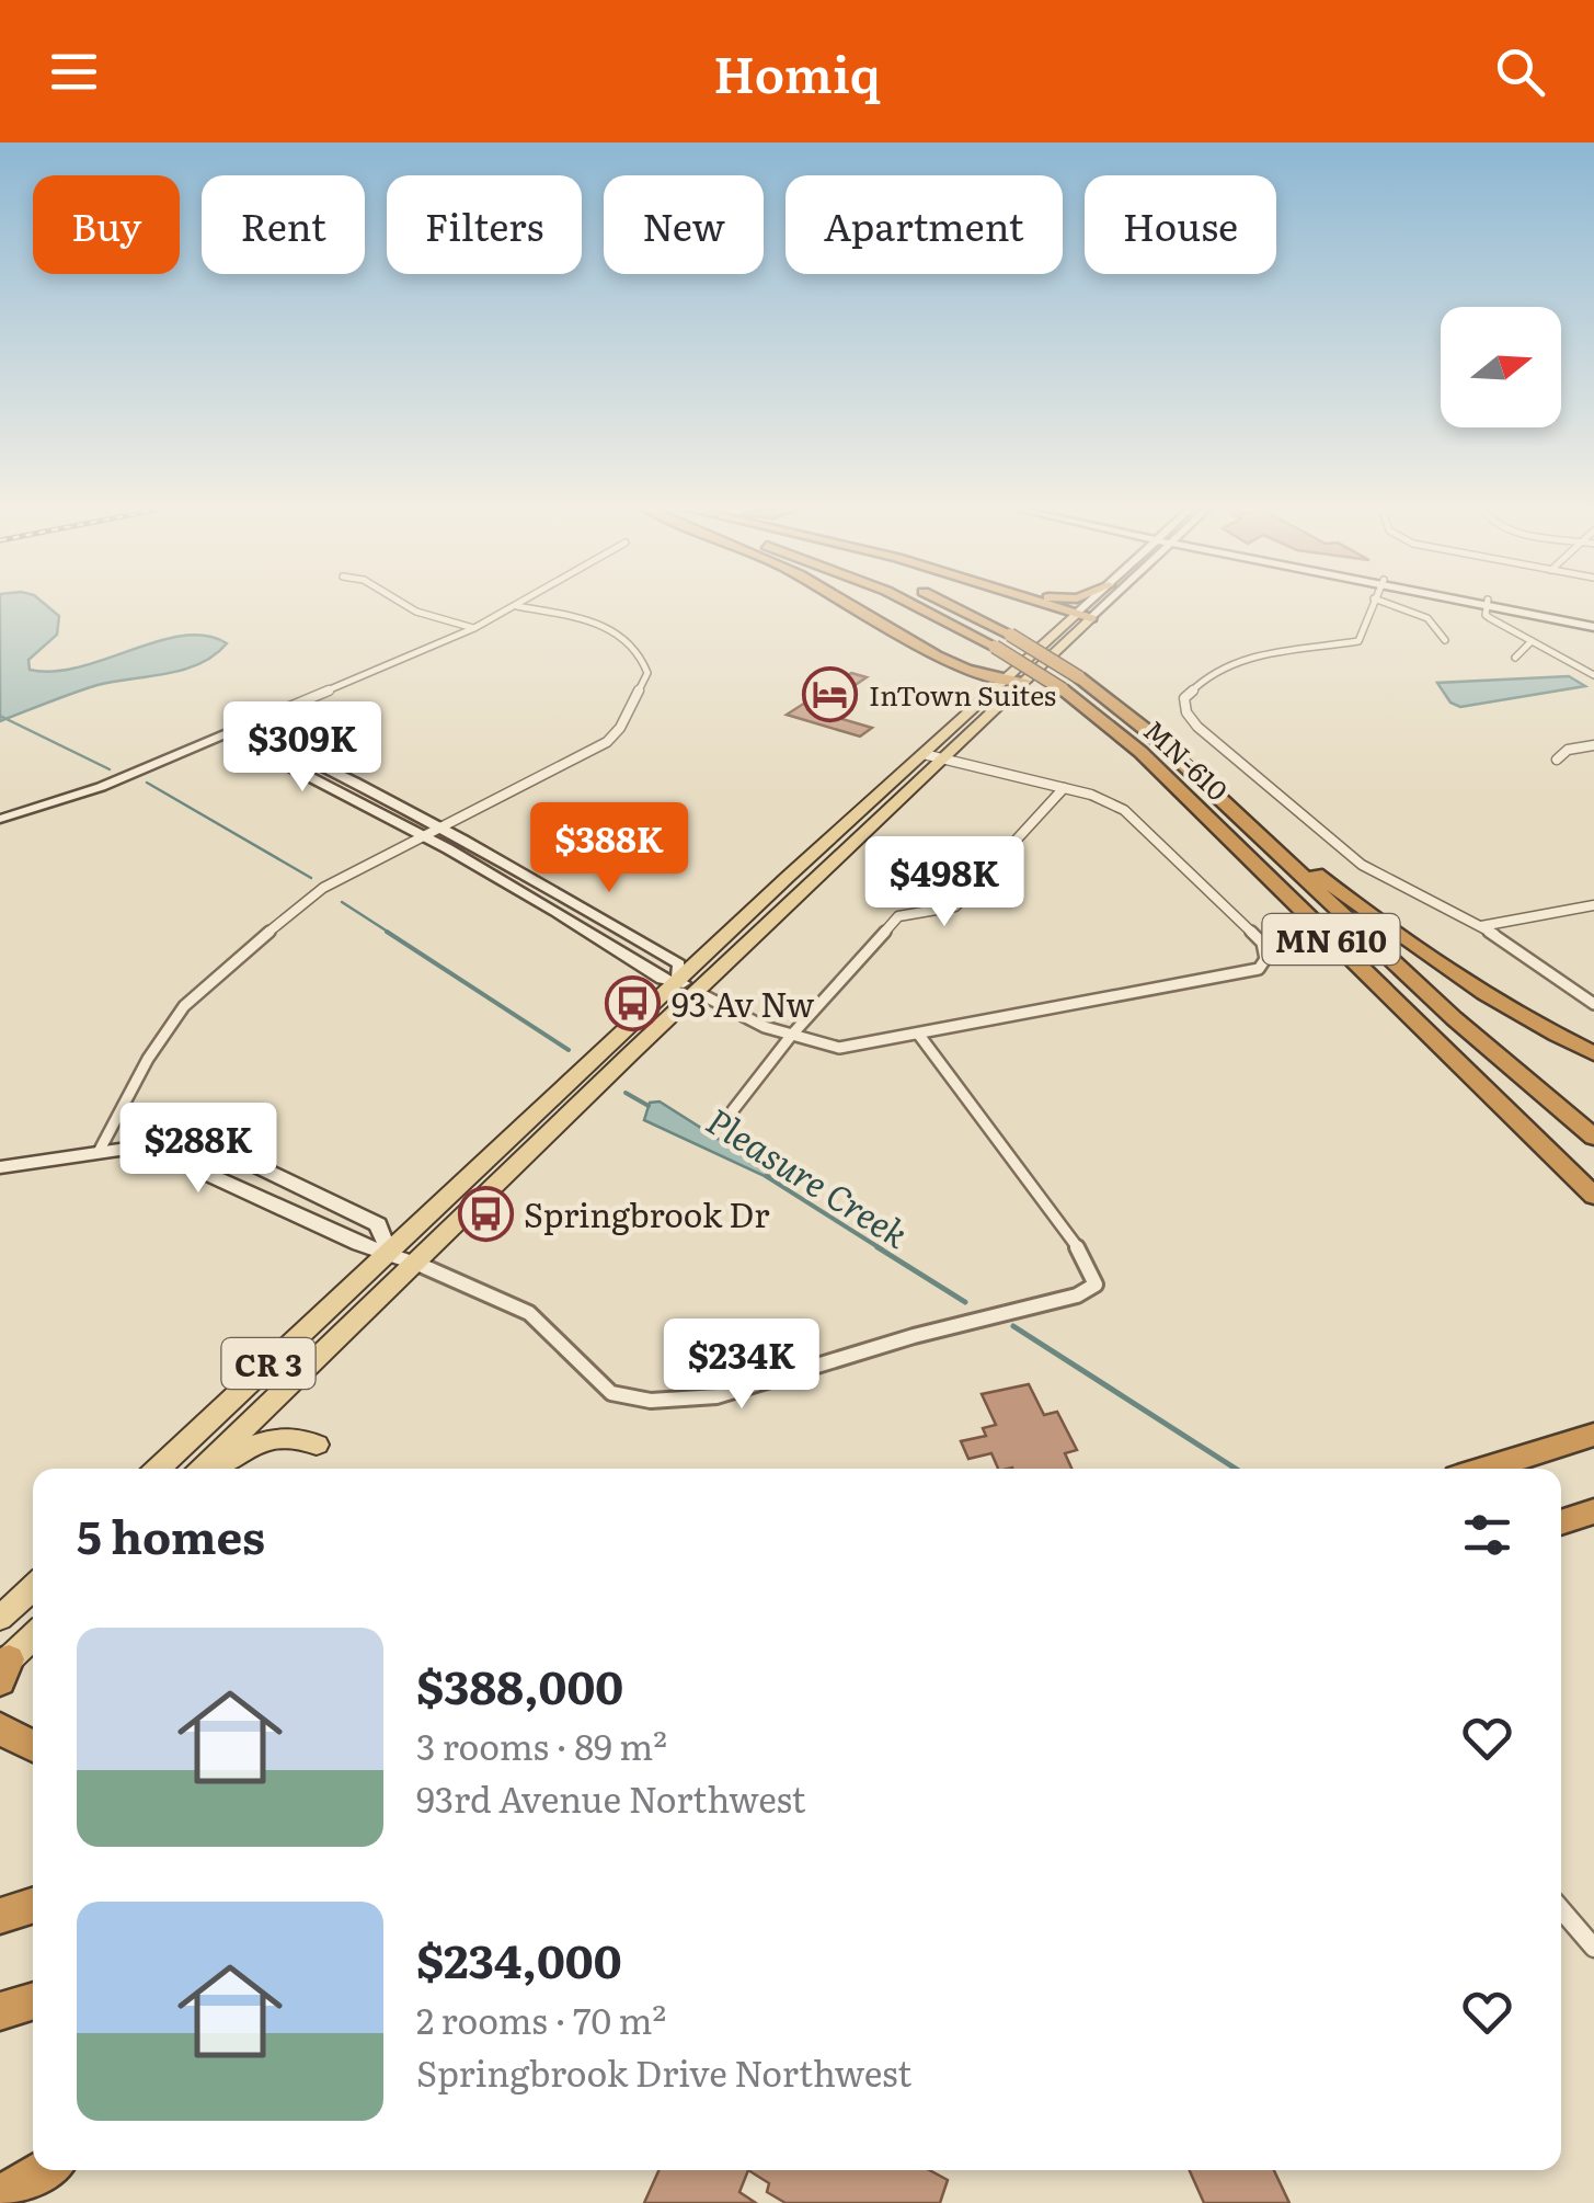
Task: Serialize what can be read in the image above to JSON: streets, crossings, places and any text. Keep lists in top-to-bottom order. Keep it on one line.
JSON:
{"streets":{"highway":["MN-610","MN 610"],"main road":["CR 3"]},"water":["Pleasure Creek"],"places":{"hotel":["InTown Suites"],"bus stop":["93 Av Nw","Springbrook Dr"]},"north":"right","page":{"header":"Homiq","chip":["Buy","Rent","Filters","New","Apartment","House"],"price":["$309K","$388K","$498K","$288K","$234K"],"heading":"5 homes","list":[{"name":"$388,000","note":"3 rooms · 89 m² · 93rd Avenue Northwest"},{"name":"$234,000","note":"2 rooms · 70 m² · Springbrook Drive Northwest"}]}}
